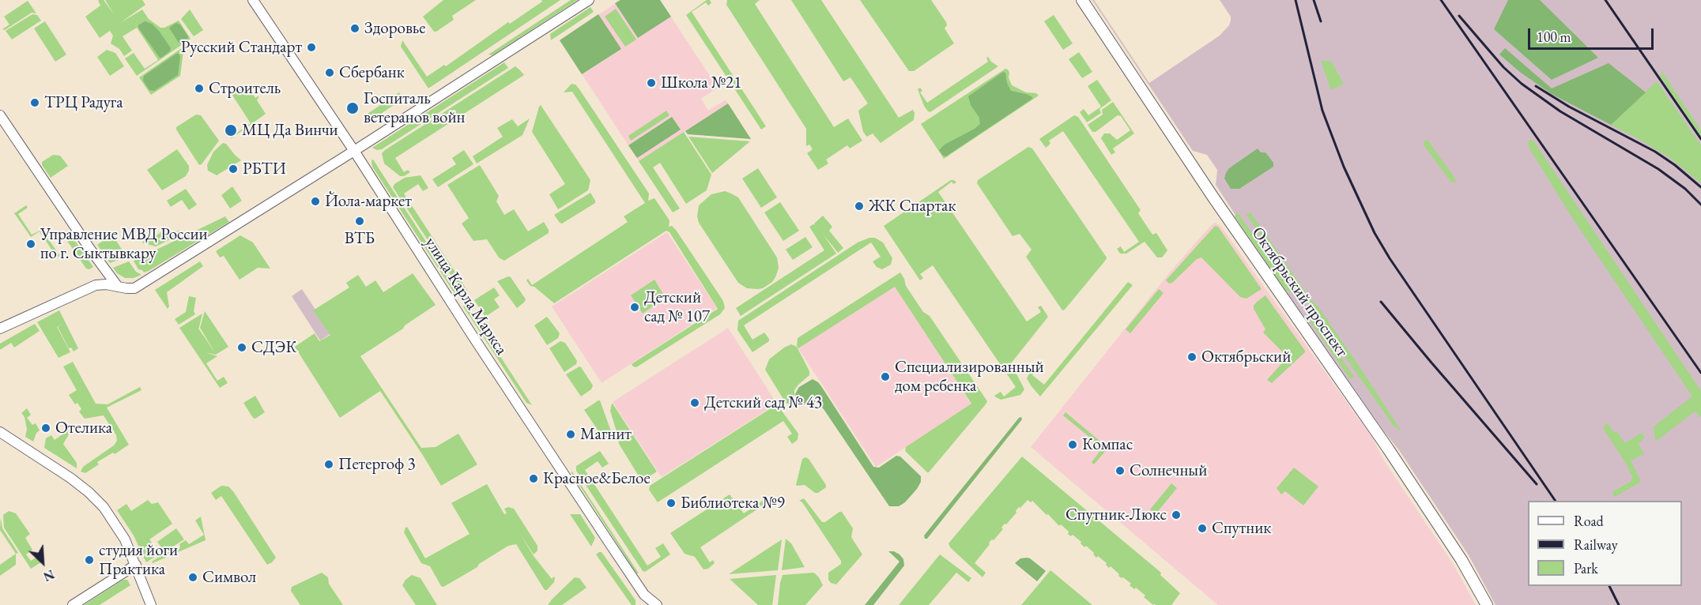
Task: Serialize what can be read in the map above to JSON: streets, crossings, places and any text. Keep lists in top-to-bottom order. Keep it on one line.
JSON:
{"streets":{"main road":["Октябрьский проспект"],"street":["улица Карла Маркса"]},"places":["Здоровье","Русский Стандарт","Сбербанк","Школа №21","Строитель","ТРЦ Радуга","Госпиталь ветеранов войн","МЦ Да Винчи","РБТИ","Йола-маркет","ЖК Спартак","ВТБ","Управление МВД России по г. Сыктывкару","Детский сад № 107","СДЭК","Октябрьский","Специализированный дом ребенка","Детский сад № 43","Отелика","Магнит","Компас","Петергоф 3","Солнечный","Красное&Белое","Библиотека №9","Спутник-Люкс","Спутник","студия йоги Практика","Символ"],"legend":["Road","Railway","Park"],"scale_bar":"100 m","north":"bottom right"}
